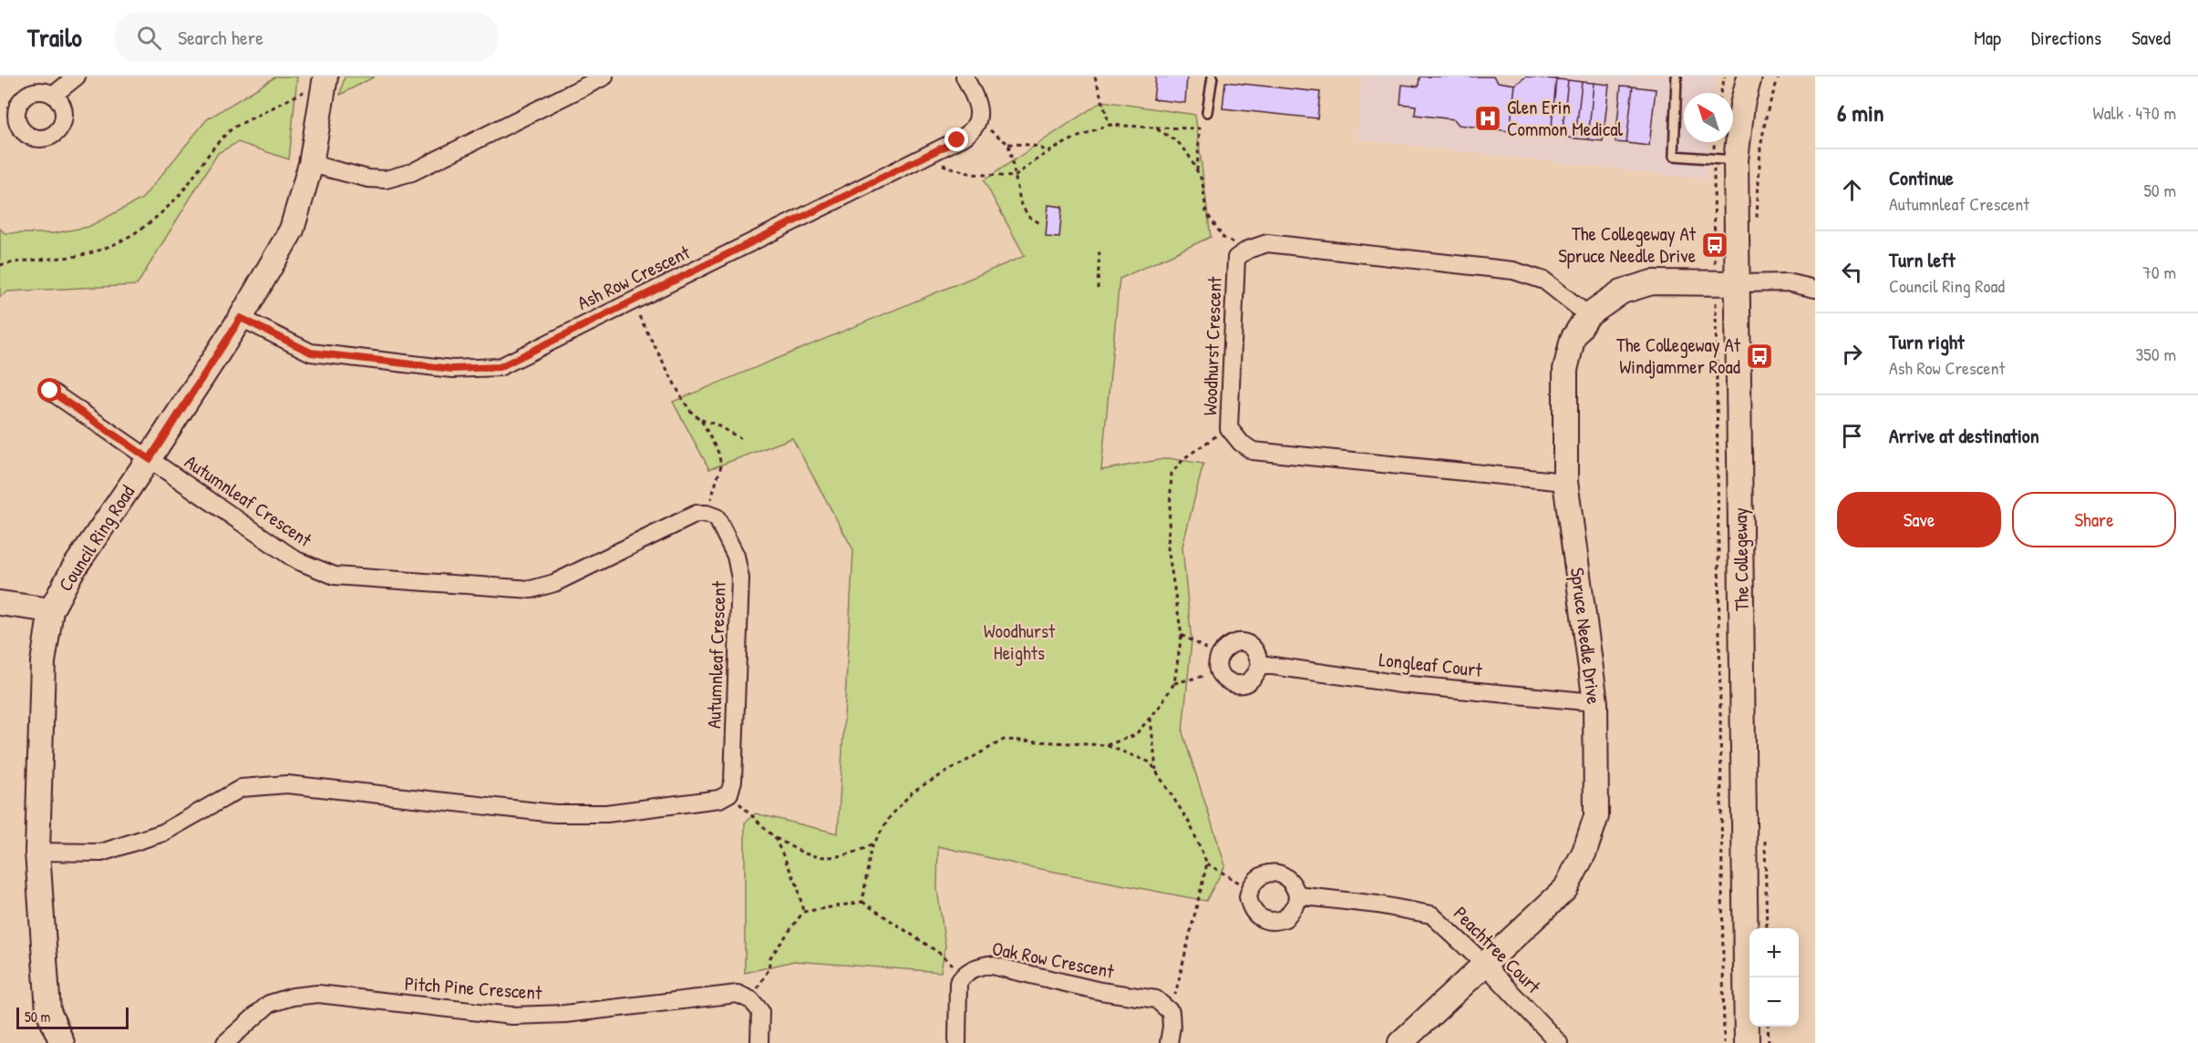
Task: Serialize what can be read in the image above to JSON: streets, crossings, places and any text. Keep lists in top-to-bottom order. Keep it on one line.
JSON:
{"streets":{"street":["Ash Row Crescent","Woodhurst Crescent","Autumnleaf Crescent","Council Ring Road","The Collegeway","Spruce Needle Drive","Longleaf Court","Peachtree Court","Oak Row Crescent","Pitch Pine Crescent"]},"crossings":[["Ash Row Crescent","Council Ring Road"],["Woodhurst Crescent","Spruce Needle Drive"],["Autumnleaf Crescent","Council Ring Road"],["The Collegeway","Spruce Needle Drive"],["Spruce Needle Drive","Longleaf Court"],["Spruce Needle Drive","Peachtree Court"]],"parks":["Woodhurst Heights"],"places":{"hospital":["Glen Erin Common Medical"],"bus stop":["The Collegeway At Spruce Needle Drive","The Collegeway At Windjammer Road"]},"scale_bar":"50 m","north":"top left","page":{"header":"Trailo","search":"Search here","nav":["Map","Directions","Saved"],"heading":["6 min","Walk · 470 m"],"list":[["Continue","Autumnleaf Crescent","50 m"],["Turn left","Council Ring Road","70 m"],["Turn right","Ash Row Crescent","350 m"],"Arrive at destination"],"buttons":["Save","Share"],"map_buttons":["+","−"],"scale":"50 m"}}
